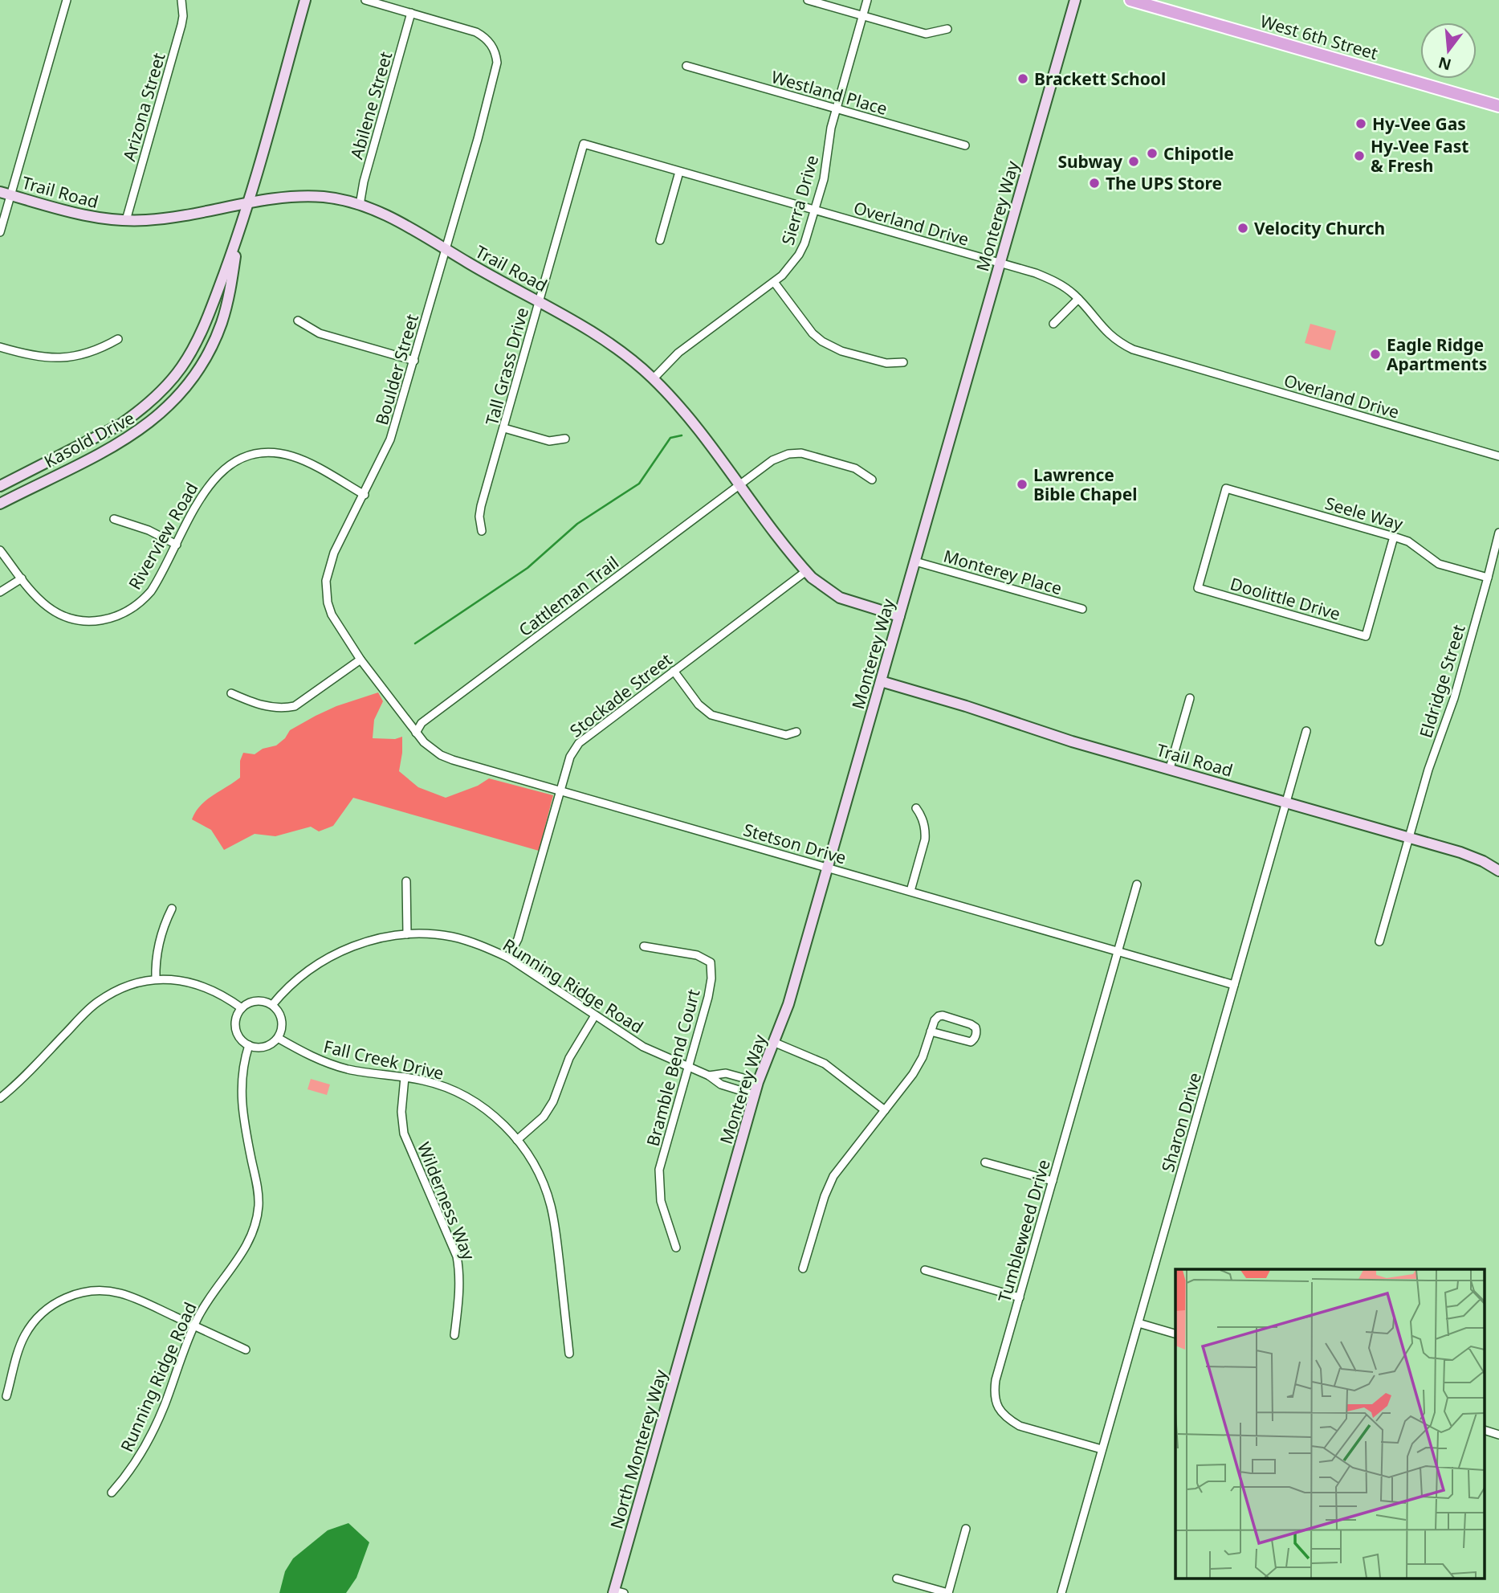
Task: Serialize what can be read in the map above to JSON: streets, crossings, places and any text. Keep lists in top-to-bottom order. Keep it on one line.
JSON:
{"streets":{"main road":["West 6th Street"],"street":["Westland Place","Abilene Street","Arizona Street","Trail Road","Sierra Drive","Monterey Way","Overland Drive","Tall Grass Drive","Boulder Street","Kasold Drive","Seele Way","Riverview Road","Monterey Place","Cattleman Trail","Doolittle Drive","Eldridge Street","Stockade Street","Stetson Drive","Running Ridge Road","Fall Creek Drive","Bramble Bend Court","Sharon Drive","Wilderness Way","Tumbleweed Drive","North Monterey Way"]},"crossings":[["Westland Place","Sierra Drive"],["Abilene Street","Trail Road"],["Abilene Street","Boulder Street"],["Arizona Street","Trail Road"],["Trail Road","Sierra Drive"],["Trail Road","Monterey Way"],["Trail Road","Tall Grass Drive"],["Trail Road","Boulder Street"],["Trail Road","Kasold Drive"],["Trail Road","Cattleman Trail"],["Trail Road","Eldridge Street"],["Trail Road","Stockade Street"],["Trail Road","Sharon Drive"],["Sierra Drive","Overland Drive"],["Monterey Way","Overland Drive"],["Monterey Way","Monterey Place"],["Monterey Way","Stetson Drive"],["Monterey Way","Running Ridge Road"],["Monterey Way","North Monterey Way"],["Overland Drive","Tall Grass Drive"],["Boulder Street","Riverview Road"],["Boulder Street","Stetson Drive"],["Seele Way","Doolittle Drive"],["Seele Way","Eldridge Street"],["Cattleman Trail","Stetson Drive"],["Stockade Street","Stetson Drive"],["Stockade Street","Running Ridge Road"],["Stetson Drive","Sharon Drive"],["Stetson Drive","Tumbleweed Drive"],["Running Ridge Road","Fall Creek Drive"],["Running Ridge Road","Bramble Bend Court"],["Fall Creek Drive","Wilderness Way"],["Sharon Drive","Tumbleweed Drive"]],"places":["Brackett School","Hy-Vee Gas","Chipotle","Hy-Vee Fast & Fresh","Subway","The UPS Store","Velocity Church","Eagle Ridge Apartments","Lawrence Bible Chapel"],"north":"bottom"}
